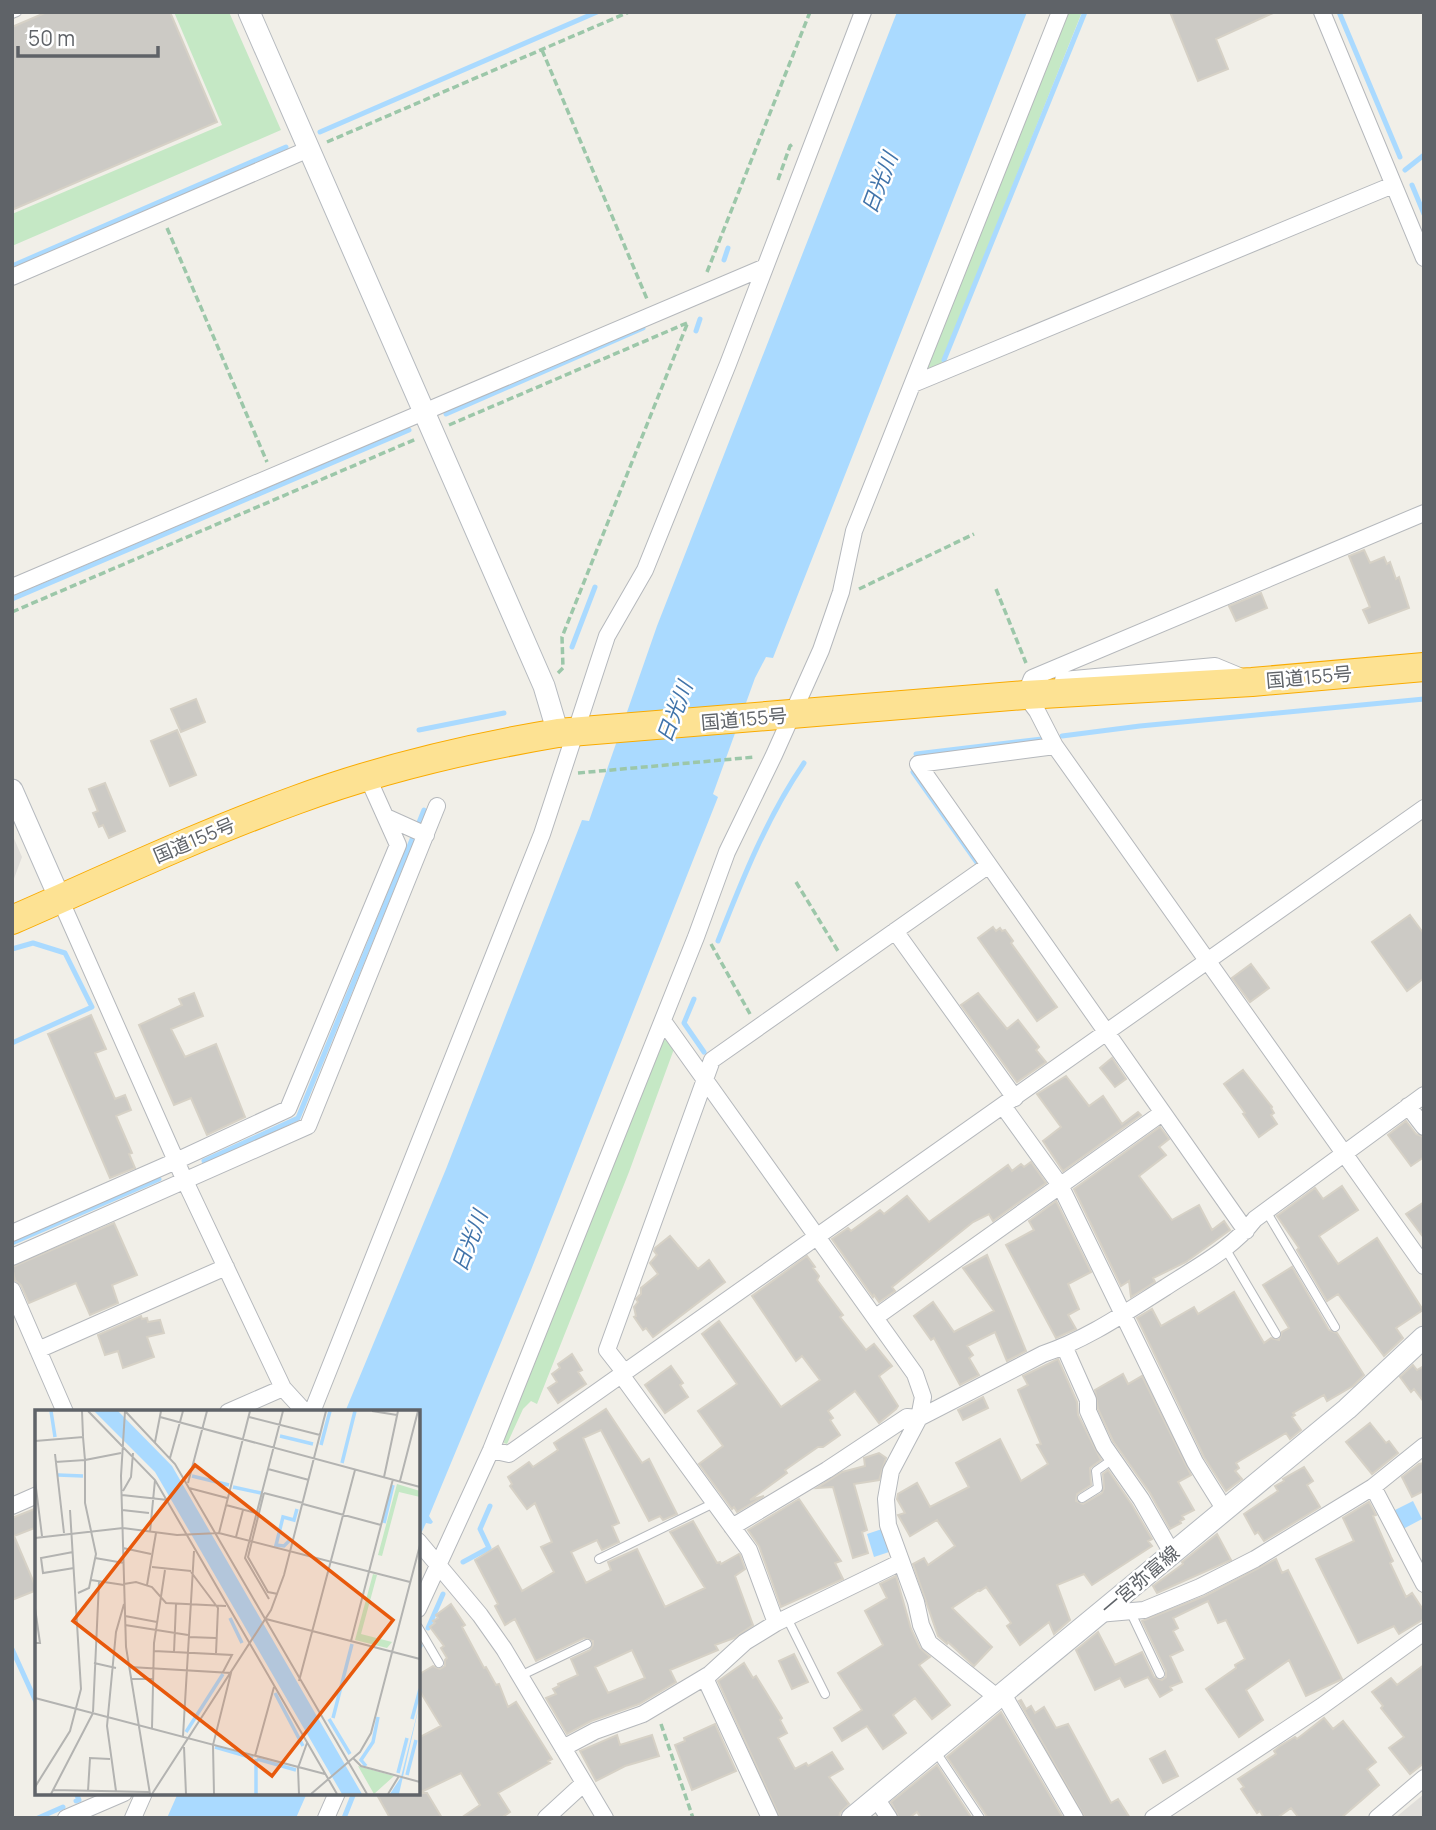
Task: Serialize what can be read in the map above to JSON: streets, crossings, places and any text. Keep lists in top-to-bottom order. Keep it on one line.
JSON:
{"streets":{"highway":["国道155号"],"street":["一宮弥富線"]},"water":["日光川"],"scale_bar":"50 m"}
